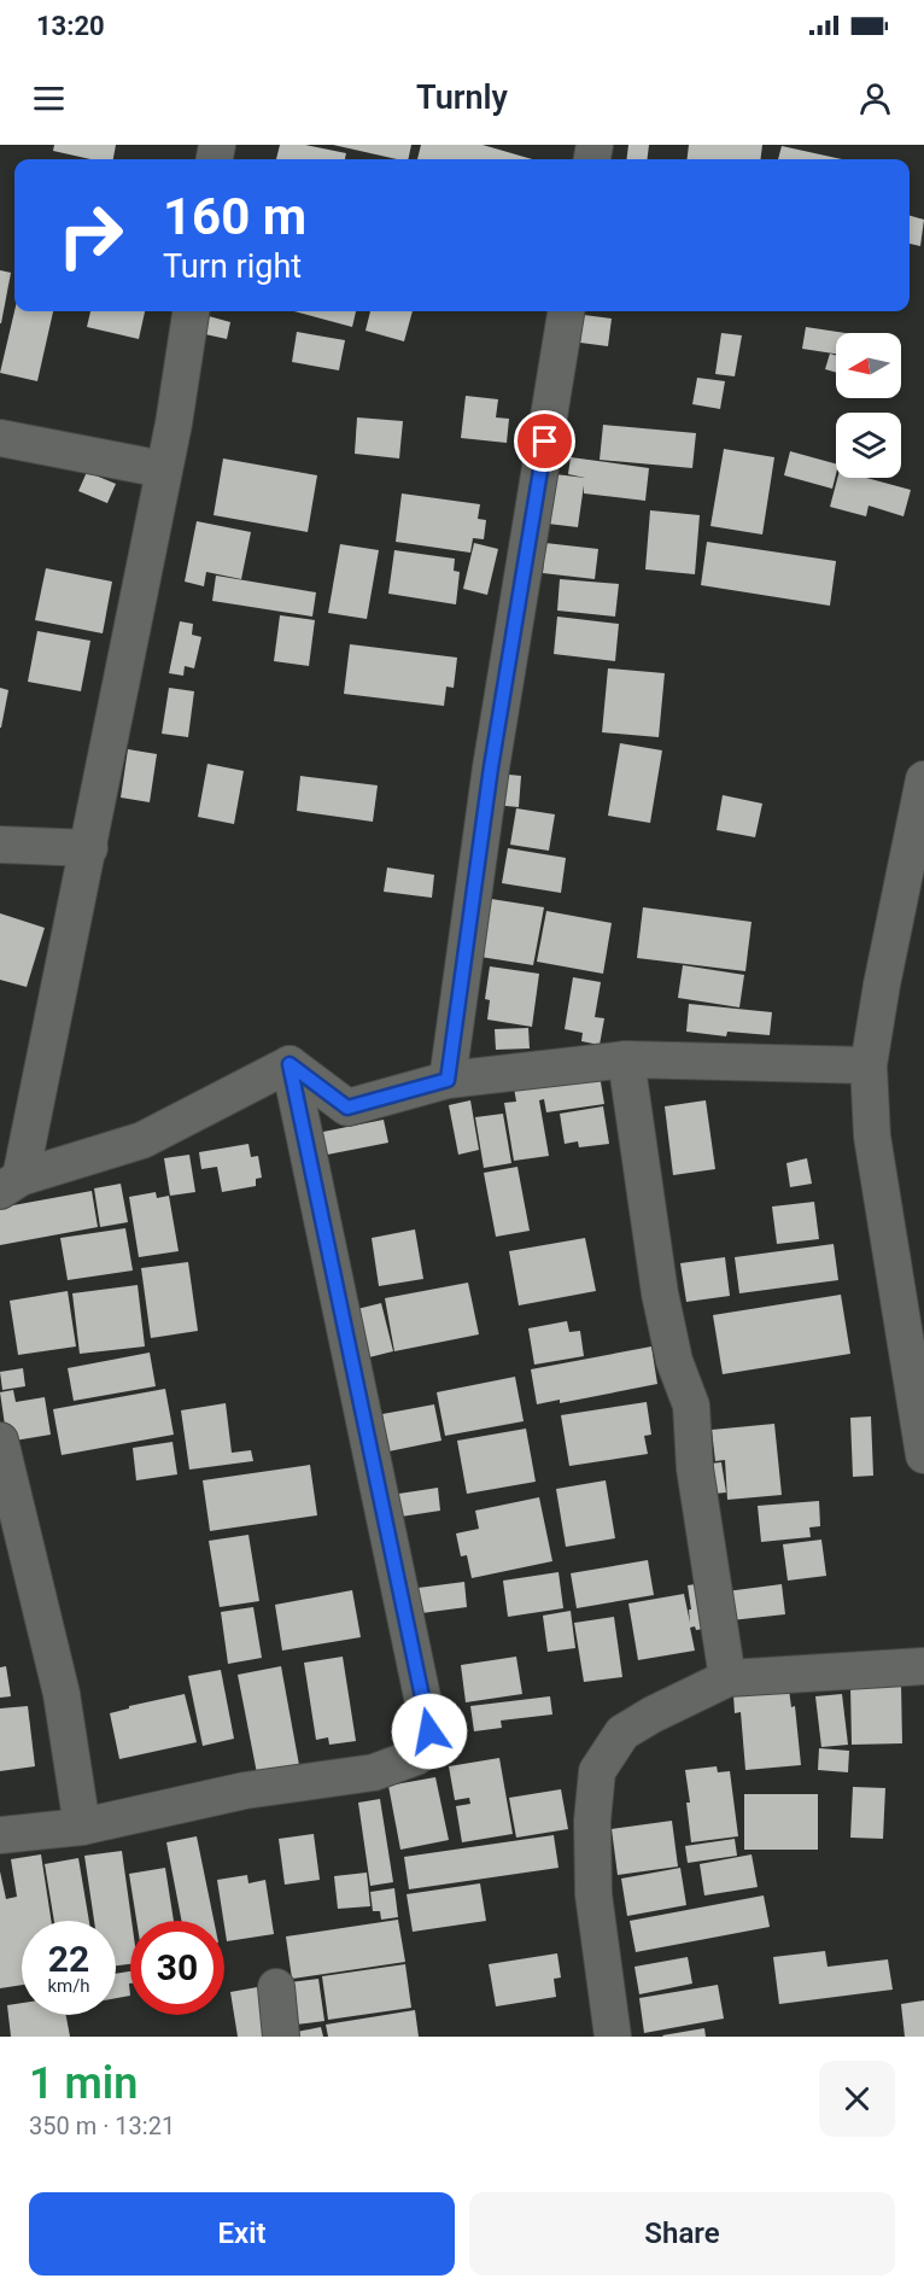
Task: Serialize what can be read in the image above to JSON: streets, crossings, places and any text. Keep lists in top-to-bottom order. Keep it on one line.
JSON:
{"north":"left","page":{"status":"13:20","header":"Turnly","turn":["160 m","Turn right"],"speed":"22 km/h","limit":"30","heading":["1 min","350 m · 13:21"],"buttons":["Exit","Share"]}}
